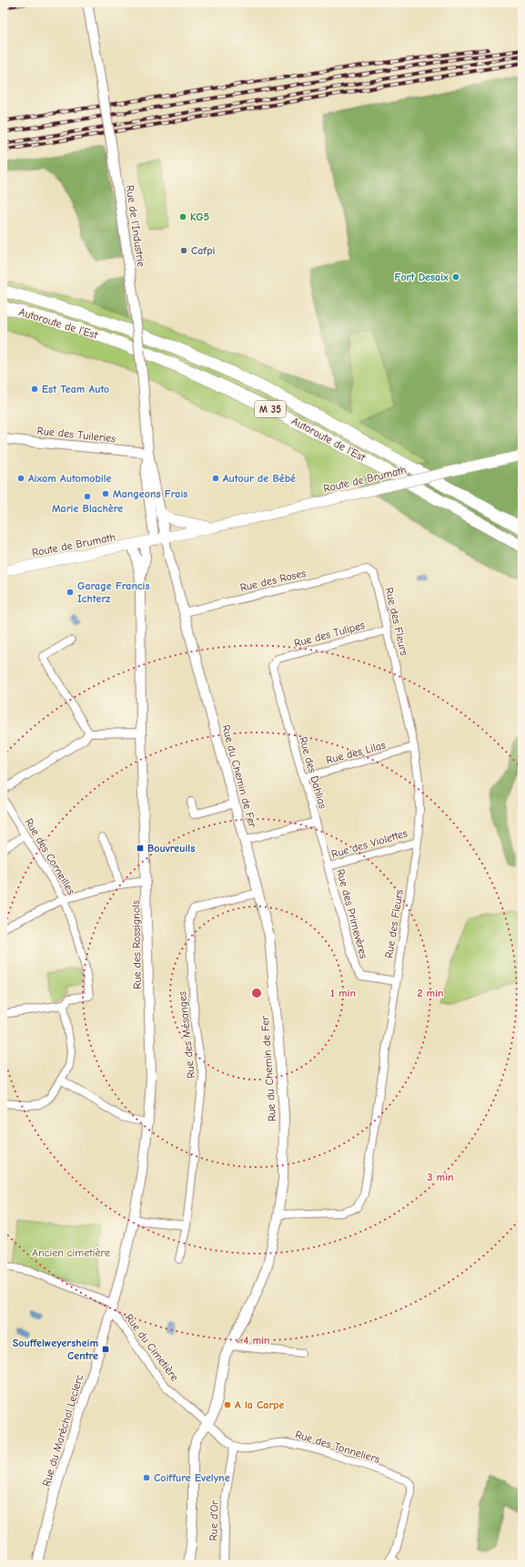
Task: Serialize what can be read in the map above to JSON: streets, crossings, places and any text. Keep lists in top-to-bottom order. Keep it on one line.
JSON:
{"streets":{"highway":["Autoroute de l’Est","M 35"],"main road":["Route de Brumath"],"street":["Rue de l'Industrie","Rue des Tuileries","Rue des Roses","Rue des Fleurs","Rue des Tulipes","Rue des Lilas","Rue des Dahlias","Rue du Chemin de Fer","Rue des Violettes","Rue des Corneilles","Rue des Primevères","Rue des Rossignols","Rue des Mésanges","Rue du Cimetière","Rue du Maréchal Leclerc","Rue des Tonneliers","Rue d'Or"]},"crossings":[["Rue de l'Industrie","Rue des Tuileries"],["Rue de l'Industrie","Route de Brumath"],["Rue de l'Industrie","Rue du Chemin de Fer"],["Rue de l'Industrie","Rue des Rossignols"],["Route de Brumath","Rue du Chemin de Fer"],["Route de Brumath","Rue des Rossignols"],["Rue des Roses","Rue des Fleurs"],["Rue des Roses","Rue du Chemin de Fer"],["Rue des Fleurs","Rue des Tulipes"],["Rue des Fleurs","Rue des Lilas"],["Rue des Fleurs","Rue du Chemin de Fer"],["Rue des Fleurs","Rue des Violettes"],["Rue des Fleurs","Rue des Primevères"],["Rue des Tulipes","Rue des Dahlias"],["Rue des Lilas","Rue des Dahlias"],["Rue des Dahlias","Rue du Chemin de Fer"],["Rue des Dahlias","Rue des Primevères"],["Rue du Chemin de Fer","Rue des Mésanges"],["Rue du Chemin de Fer","Rue du Cimetière"],["Rue des Violettes","Rue des Primevères"],["Rue des Rossignols","Rue du Maréchal Leclerc"],["Rue du Cimetière","Rue du Maréchal Leclerc"],["Rue des Tonneliers","Rue d'Or"]],"parks":["Ancien cimetière"],"places":{"other":["KG5","Cafpi","Fort Desaix","Est Team Auto","Aixam Automobile","Autour de Bébé","Mangeons Frais","Marie Blachère","Garage Francis Ichterz","A la Carpe","Coiffure Evelyne"],"transit":["Bouvreuils","Souffelweyersheim Centre"]},"rings":["1 min","2 min","3 min","4 min"]}
